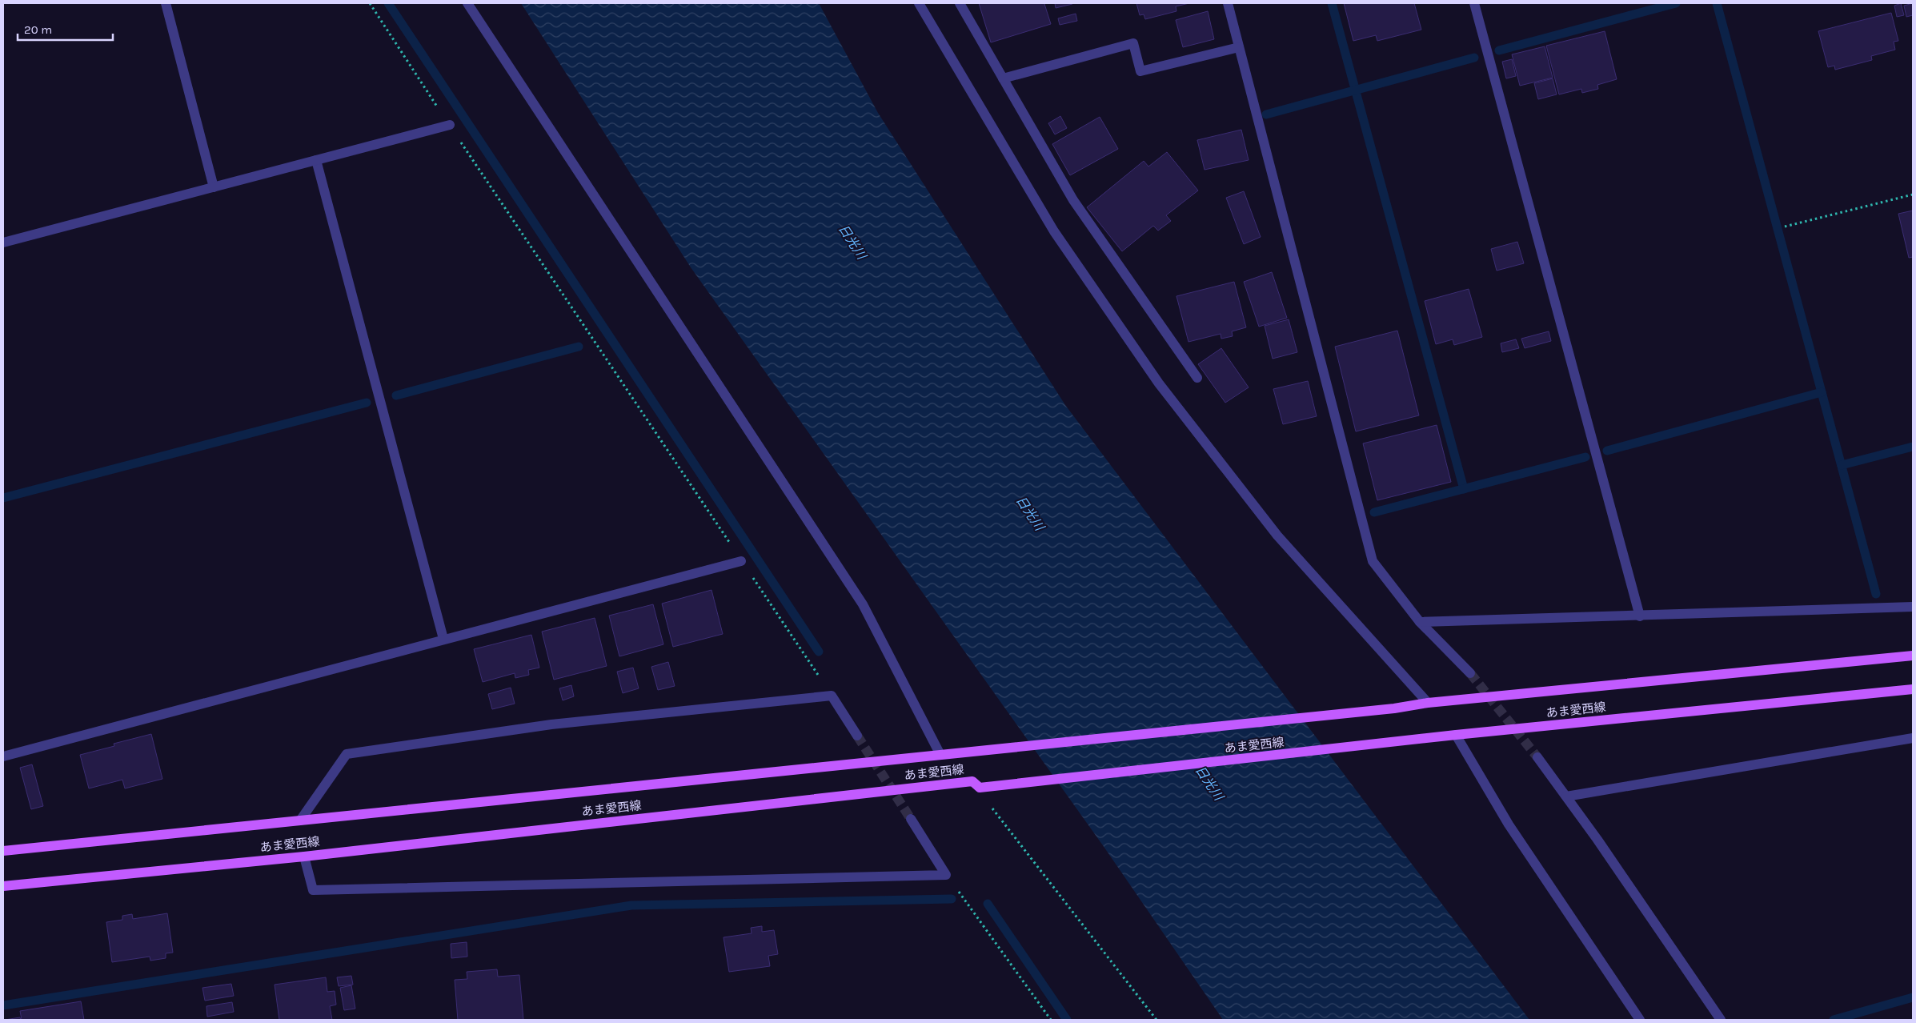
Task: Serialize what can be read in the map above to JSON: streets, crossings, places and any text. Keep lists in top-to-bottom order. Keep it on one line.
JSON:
{"streets":{"main road":["あま愛西線"]},"water":["日光川"],"scale_bar":"20 m"}
